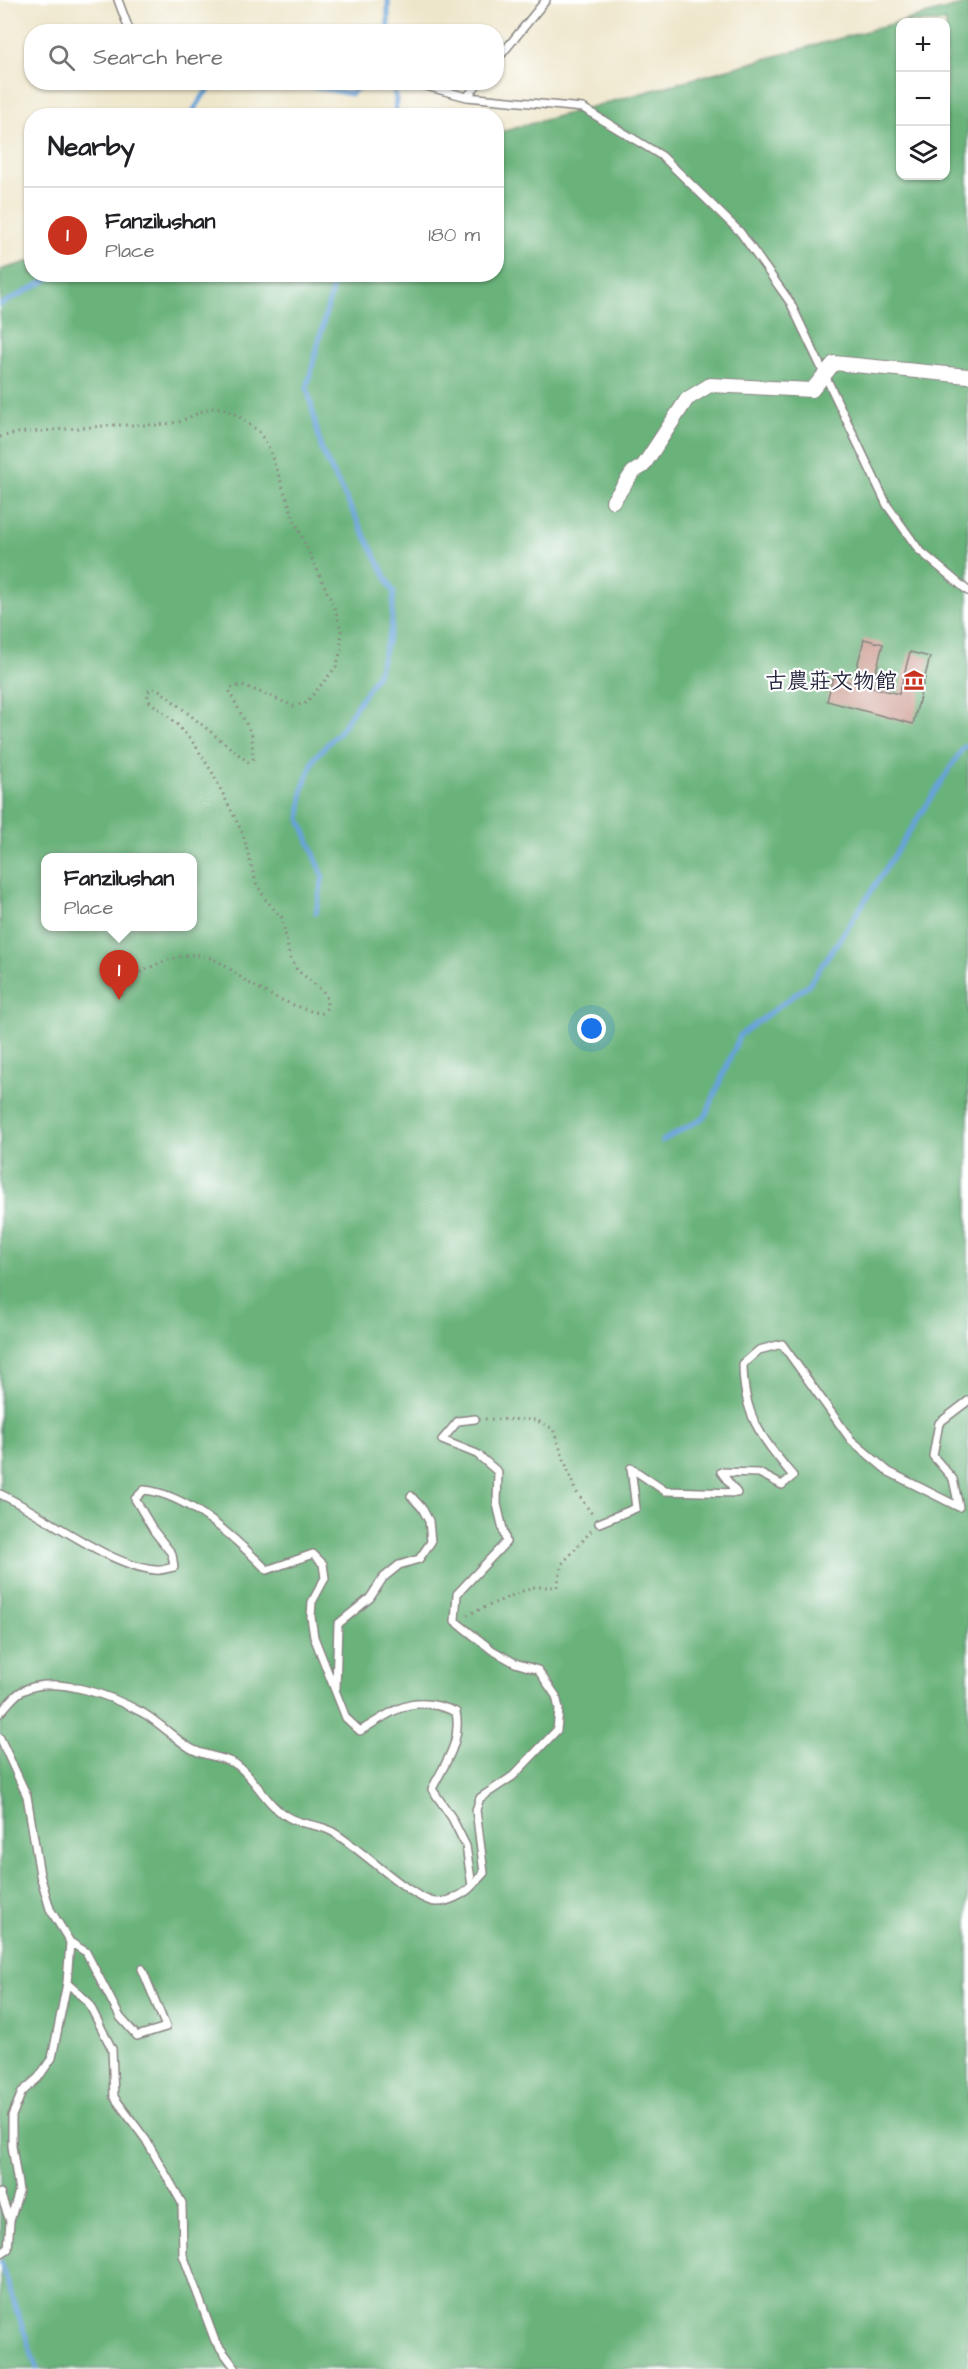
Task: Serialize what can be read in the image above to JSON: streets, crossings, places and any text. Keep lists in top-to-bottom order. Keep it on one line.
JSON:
{"places":{"museum":["古農莊文物館"]},"page":{"map_buttons":["+","−"],"search":"Search here","heading":"Nearby","list":[{"mark":"1","name":"Fanzilushan","note":"Place","value":"180 m"}],"popup":["Fanzilushan","Place"],"pins":"1"}}
